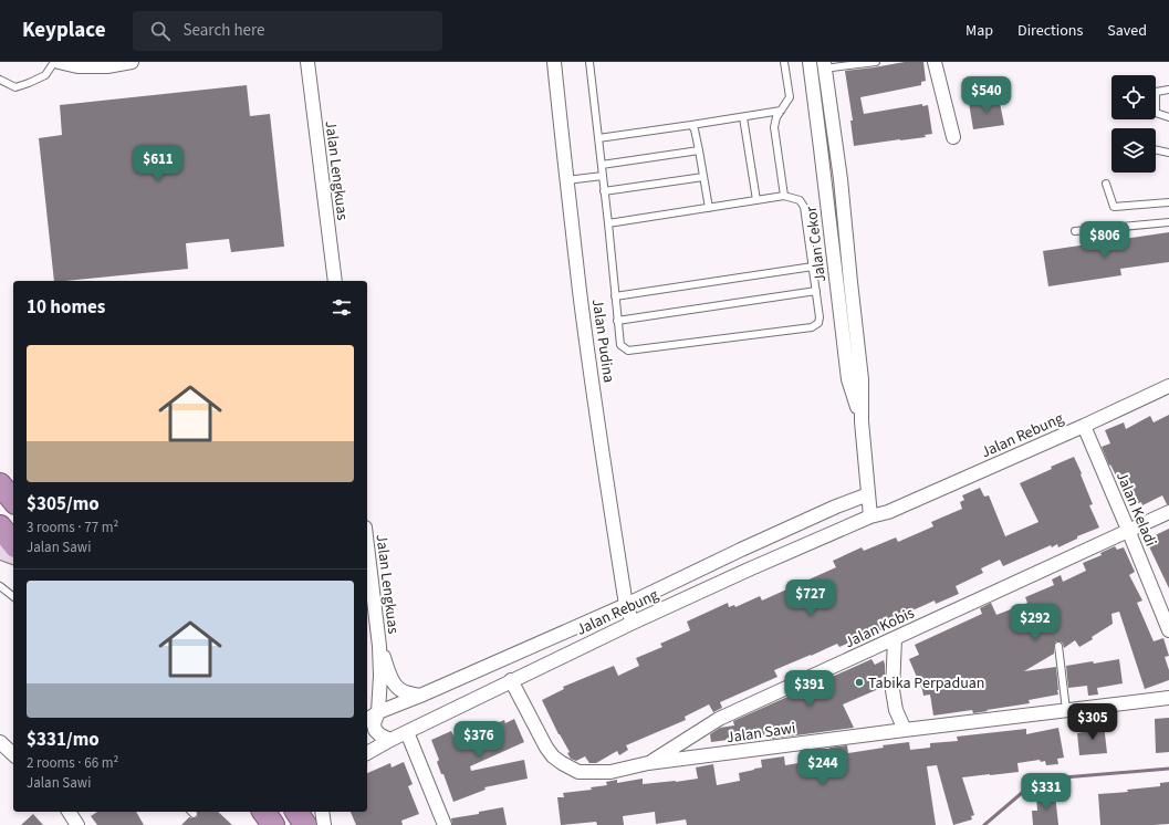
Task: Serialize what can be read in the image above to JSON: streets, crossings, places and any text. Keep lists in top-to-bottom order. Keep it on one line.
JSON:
{"streets":{"street":["Jalan Lengkuas","Jalan Cekor","Jalan Pudina","Jalan Rebung","Jalan Keladi","Jalan Kobis","Jalan Sawi"]},"crossings":[["Jalan Lengkuas","Jalan Rebung"],["Jalan Cekor","Jalan Rebung"],["Jalan Pudina","Jalan Rebung"],["Jalan Rebung","Jalan Keladi"],["Jalan Rebung","Jalan Sawi"],["Jalan Keladi","Jalan Kobis"],["Jalan Kobis","Jalan Sawi"]],"places":["Tabika Perpaduan"],"page":{"header":"Keyplace","search":"Search here","nav":["Map","Directions","Saved"],"price":["$540","$611","$806","$727","$292","$391","$305","$376","$244","$331"],"heading":"10 homes","list":[{"name":"$305/mo","note":"3 rooms · 77 m² · Jalan Sawi"},{"name":"$331/mo","note":"2 rooms · 66 m² · Jalan Sawi"}]}}
